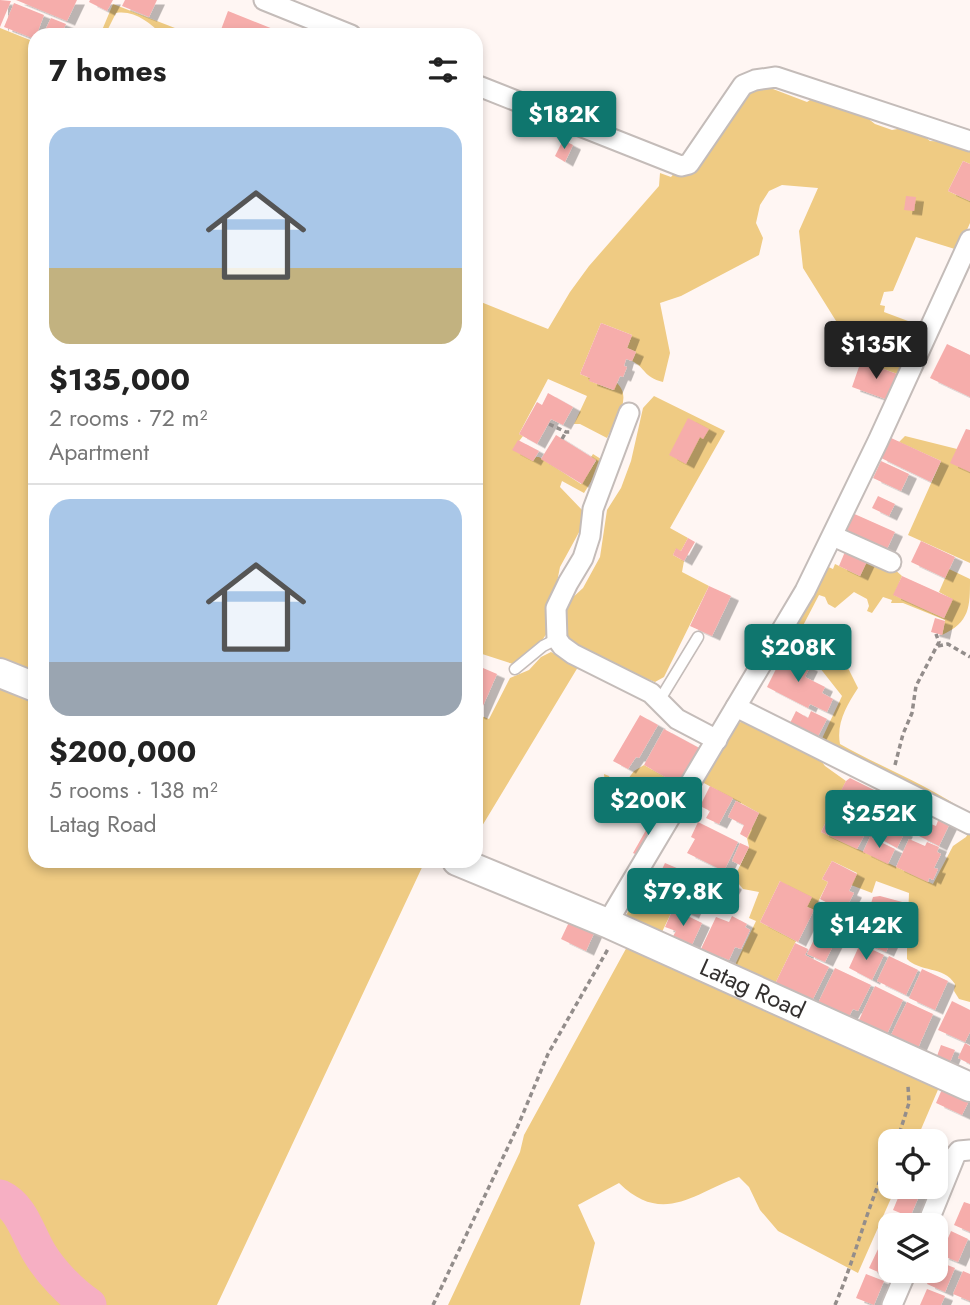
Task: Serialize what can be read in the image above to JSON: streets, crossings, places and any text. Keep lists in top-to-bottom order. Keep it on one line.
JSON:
{"streets":{"street":["Latag Road"]},"page":{"heading":"7 homes","price":["$182K","$135K","$208K","$200K","$252K","$79.8K","$142K"],"list":[{"name":"$135,000","note":"2 rooms · 72 m² · Apartment"},{"name":"$200,000","note":"5 rooms · 138 m² · Latag Road"}]}}
